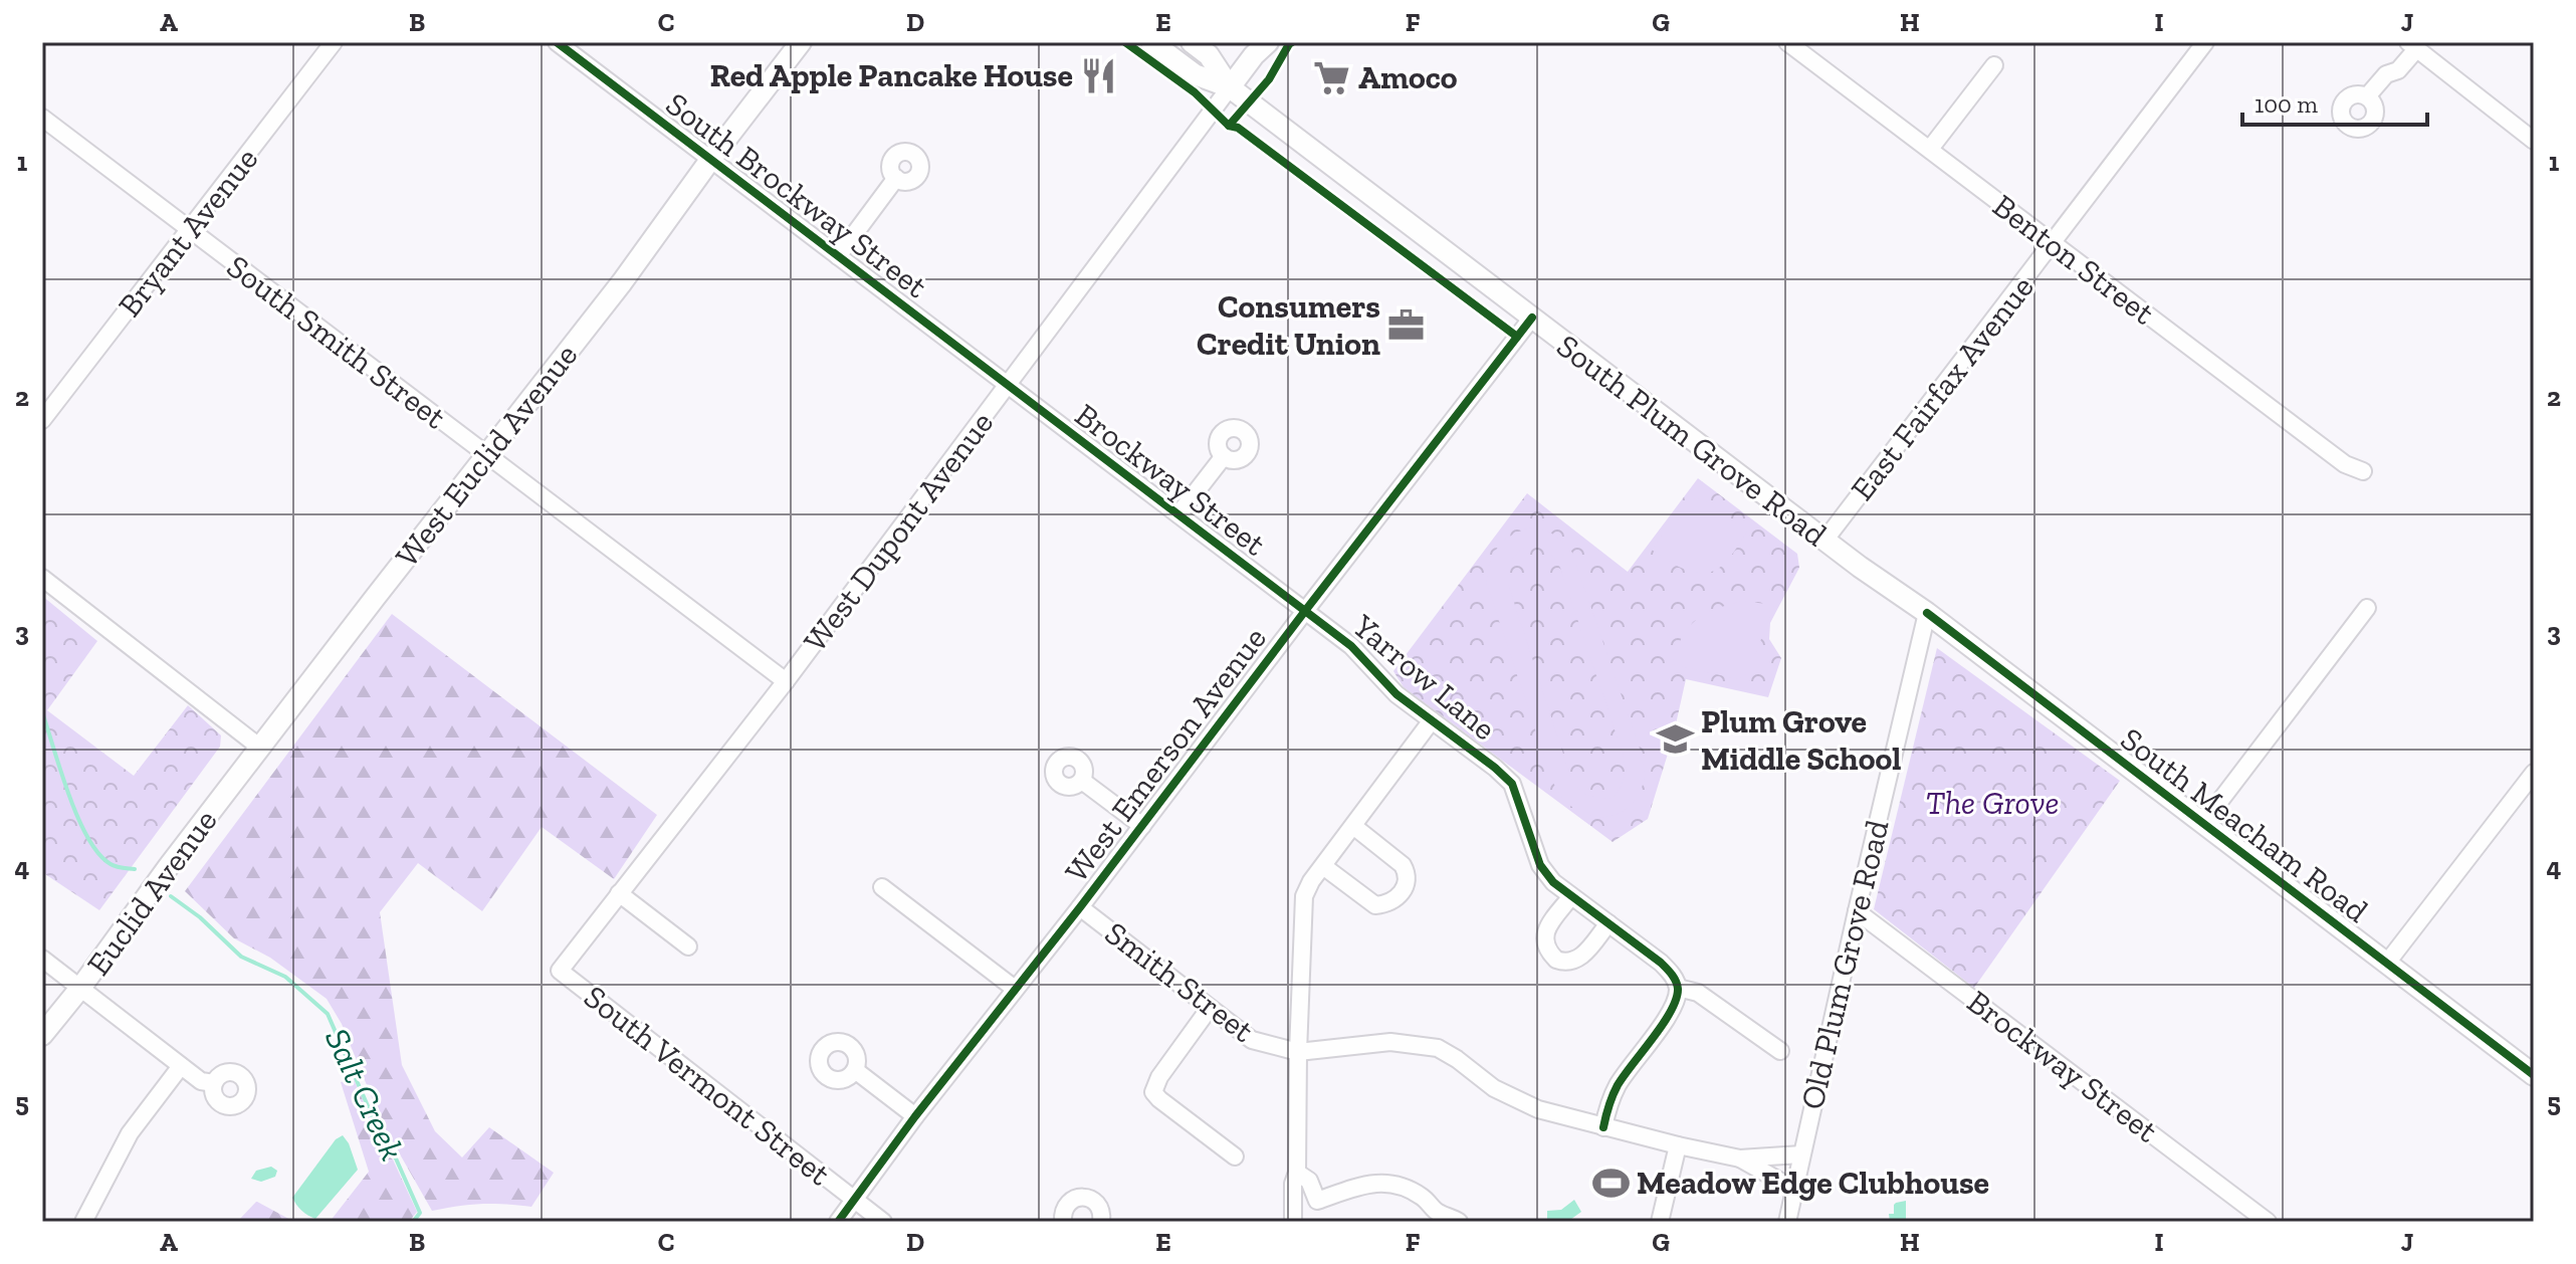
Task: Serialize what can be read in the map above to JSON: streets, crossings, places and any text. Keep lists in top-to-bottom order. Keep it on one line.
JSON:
{"streets":{"main road":["South Plum Grove Road","West Euclid Avenue","South Meacham Road","Euclid Avenue"],"street":["South Brockway Street","Bryant Avenue","Benton Street","South Smith Street","East Fairfax Avenue","Brockway Street","West Dupont Avenue","Yarrow Lane","West Emerson Avenue","Old Plum Grove Road","Smith Street","South Vermont Street"]},"crossings":[["South Brockway Street","West Euclid Avenue"],["South Brockway Street","Brockway Street"],["South Brockway Street","West Dupont Avenue"],["Bryant Avenue","South Smith Street"],["Benton Street","East Fairfax Avenue"],["South Smith Street","West Euclid Avenue"],["South Smith Street","West Dupont Avenue"],["East Fairfax Avenue","South Plum Grove Road"],["South Plum Grove Road","West Dupont Avenue"],["South Plum Grove Road","West Emerson Avenue"],["South Plum Grove Road","South Meacham Road"],["South Plum Grove Road","Old Plum Grove Road"],["West Euclid Avenue","Euclid Avenue"],["Brockway Street","West Dupont Avenue"],["Brockway Street","Yarrow Lane"],["Brockway Street","West Emerson Avenue"],["Brockway Street","Old Plum Grove Road"],["West Dupont Avenue","South Vermont Street"],["Yarrow Lane","West Emerson Avenue"],["West Emerson Avenue","Smith Street"],["West Emerson Avenue","South Vermont Street"],["South Meacham Road","Old Plum Grove Road"],["Old Plum Grove Road","Smith Street"]],"water":["Salt Creek"],"parks":["The Grove"],"places":{"restaurant":["Red Apple Pancake House"],"supermarket":["Amoco"],"office":["Consumers Credit Union"],"school or university":["Plum Grove Middle School"],"sports":["Meadow Edge Clubhouse"]},"scale_bar":"100 m","grid":{"columns":["A","B","C","D","E","F","G","H","I","J"],"rows":["1","2","3","4","5"]}}
